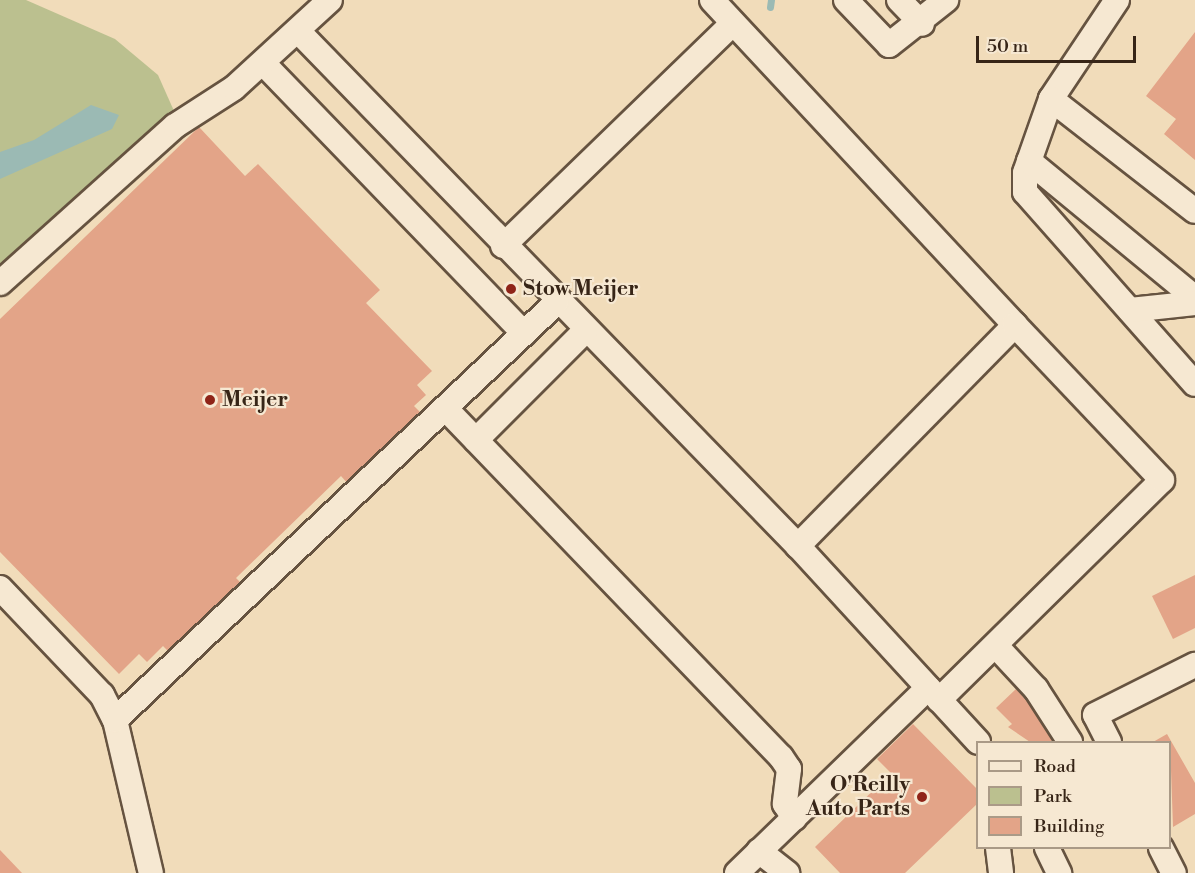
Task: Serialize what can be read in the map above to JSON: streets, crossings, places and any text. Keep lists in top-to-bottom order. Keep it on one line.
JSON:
{"places":["Stow Meijer","Meijer","O'Reilly Auto Parts"],"legend":["Road","Park","Building"],"scale_bar":"50 m"}
